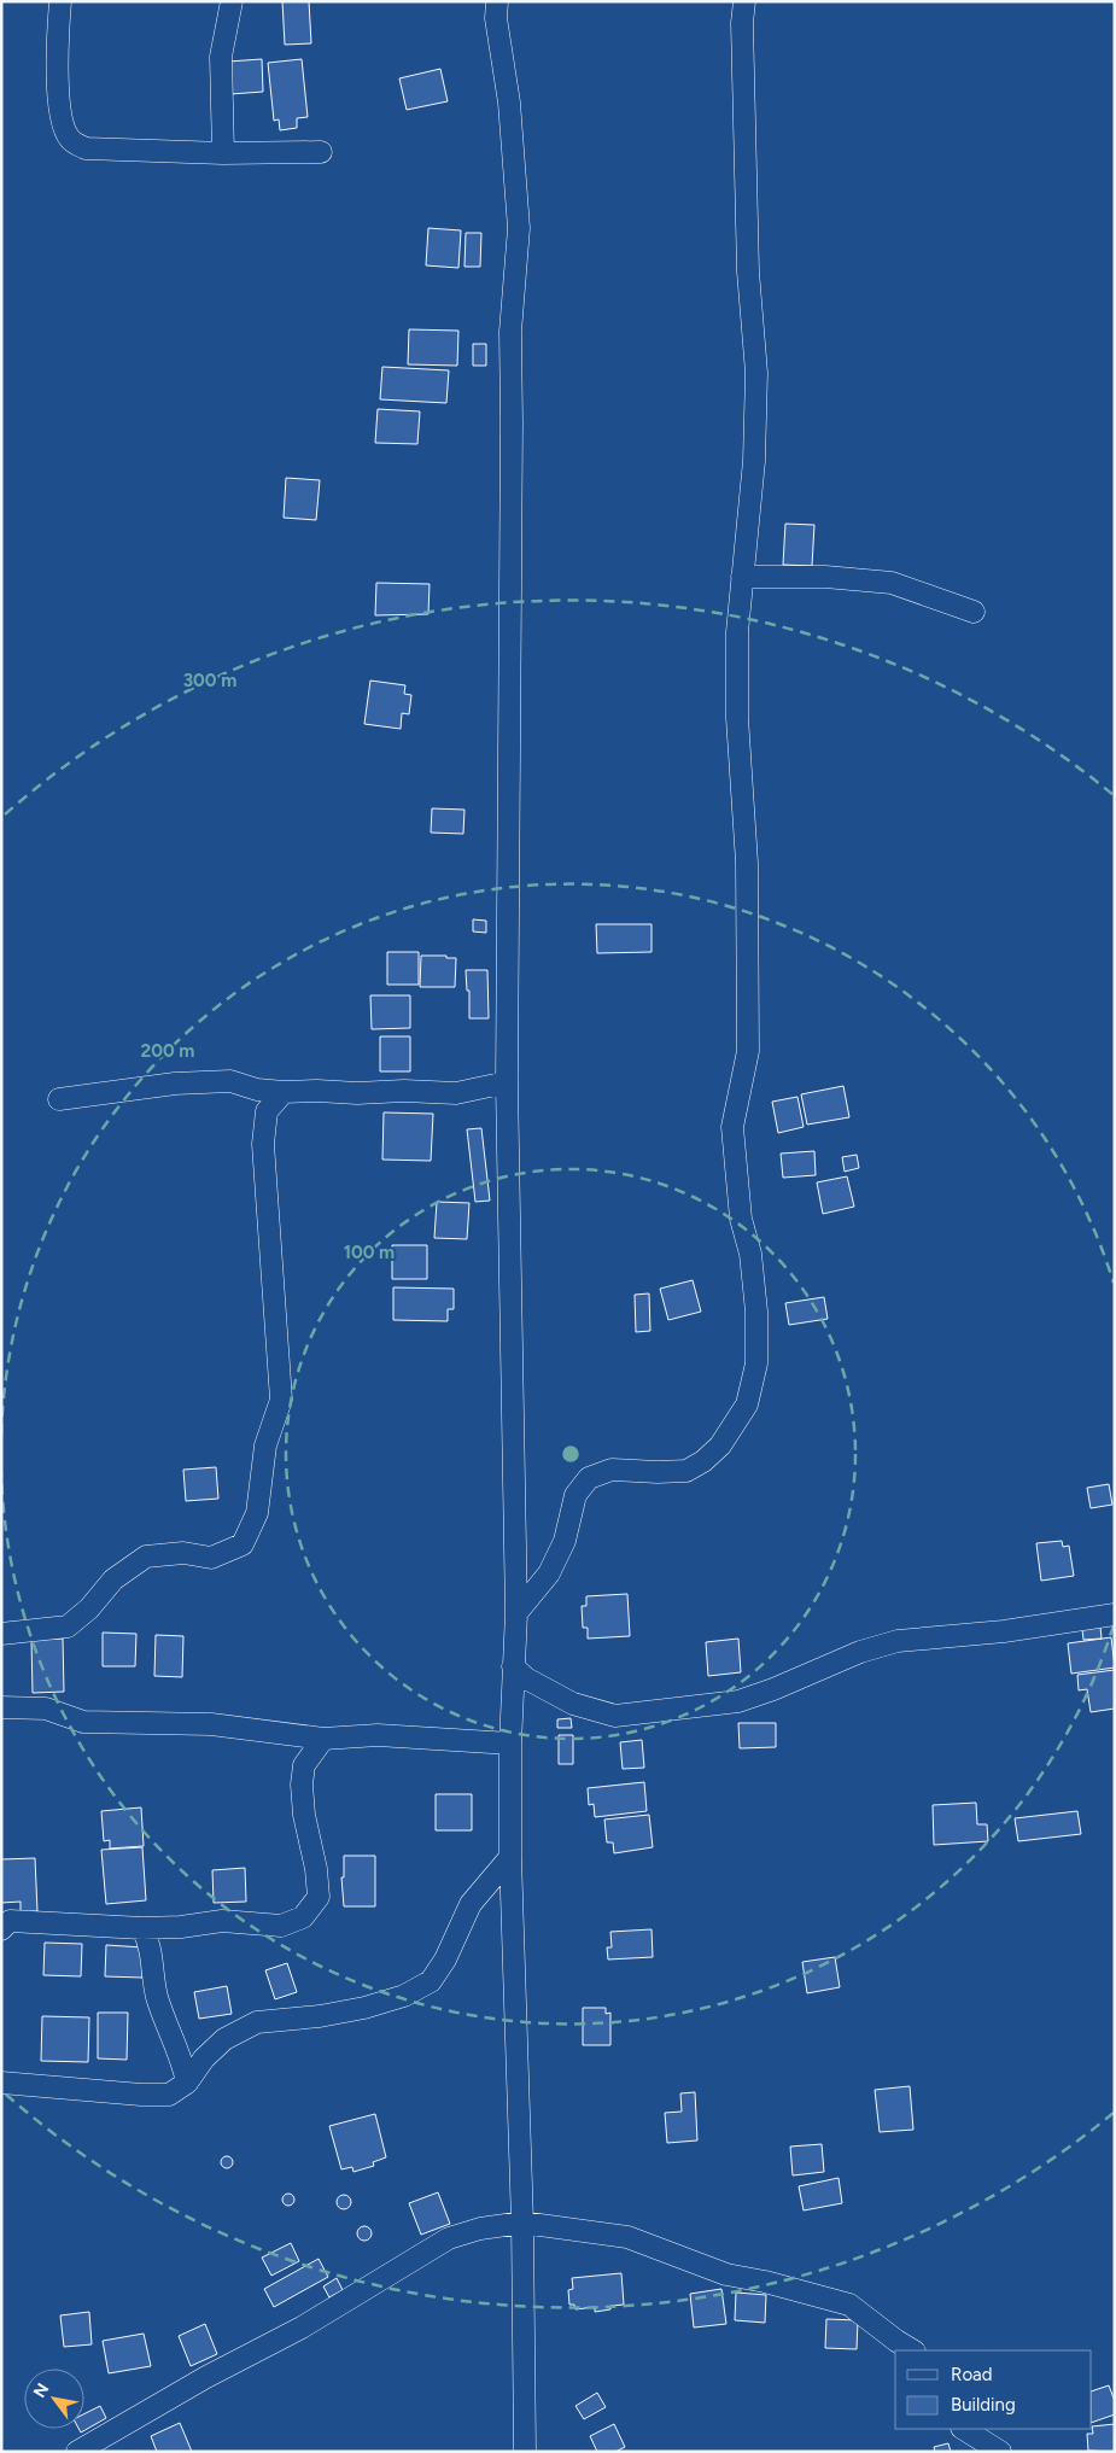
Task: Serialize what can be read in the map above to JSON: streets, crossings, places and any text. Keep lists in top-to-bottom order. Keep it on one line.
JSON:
{"legend":["Road","Building"],"north":"top left","rings":["300 m","200 m","100 m"]}
